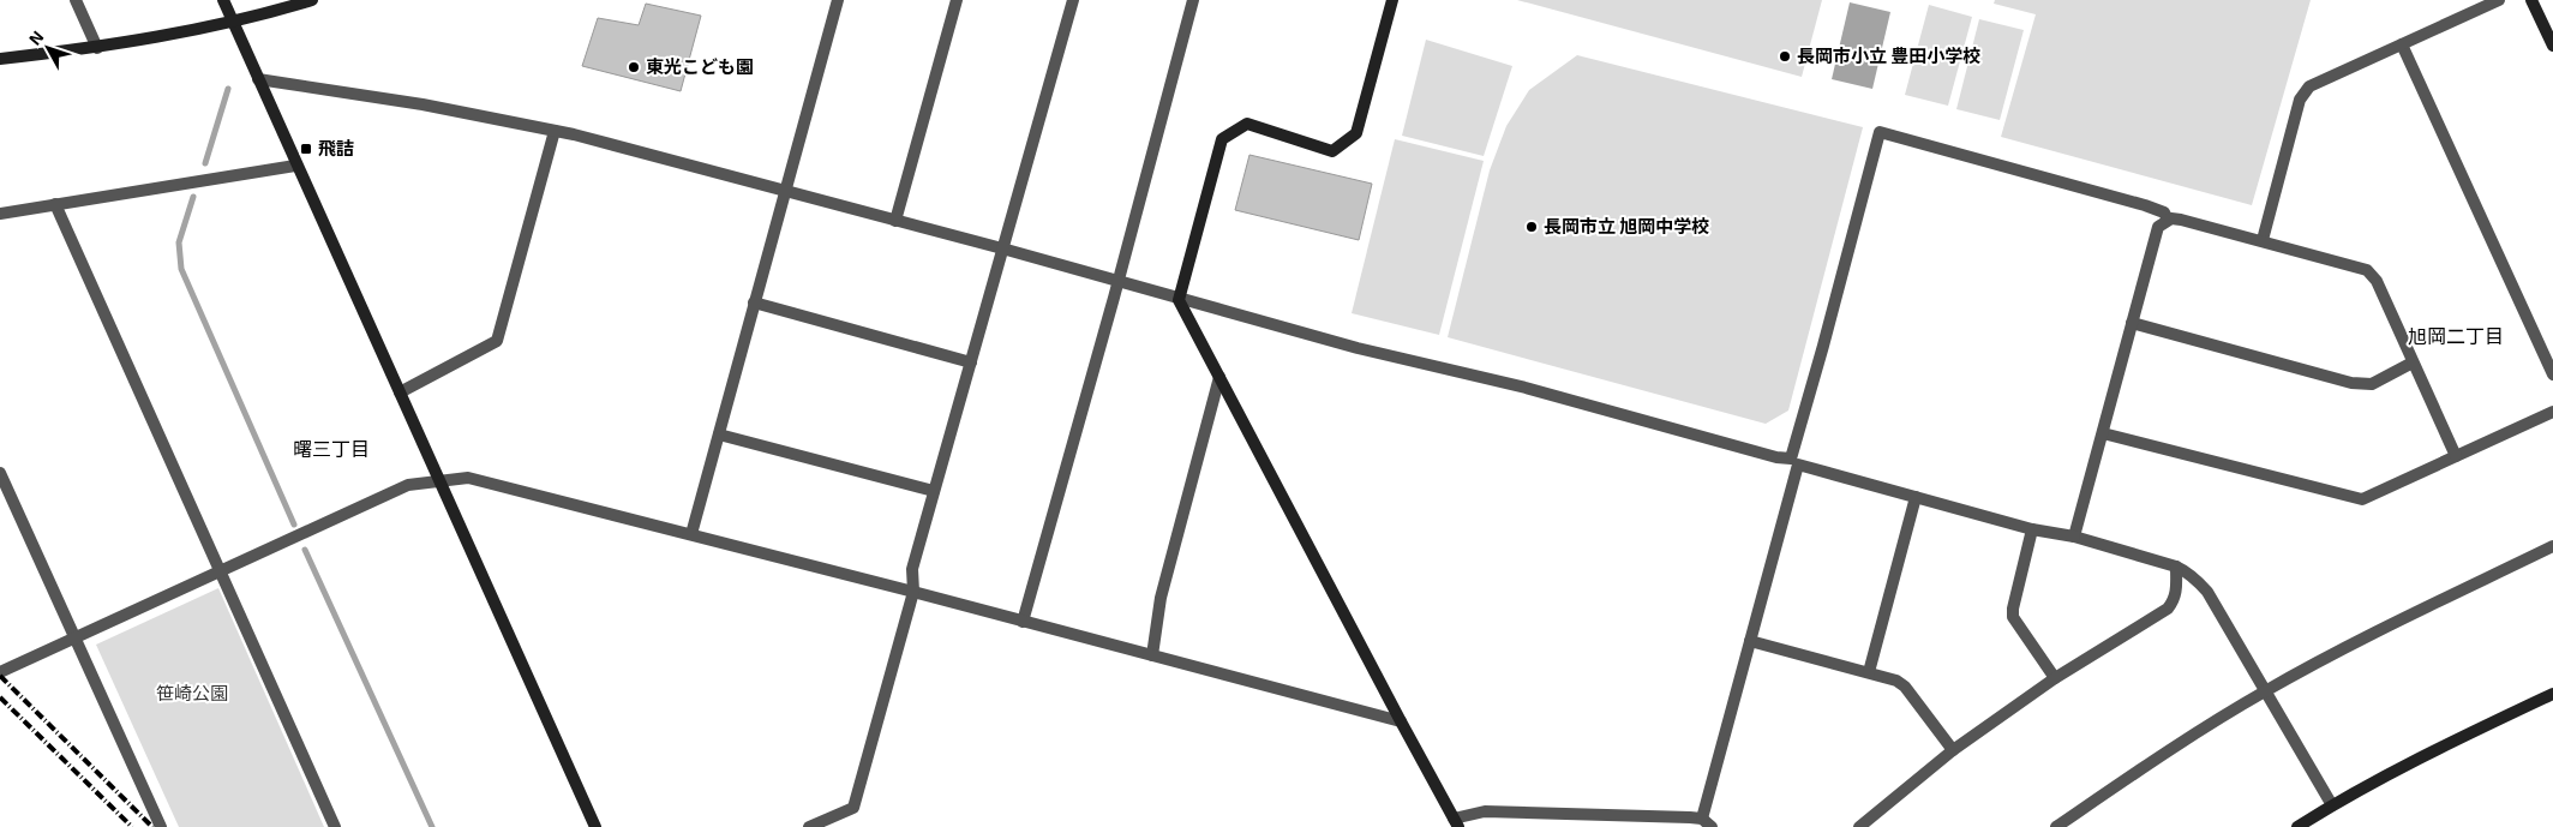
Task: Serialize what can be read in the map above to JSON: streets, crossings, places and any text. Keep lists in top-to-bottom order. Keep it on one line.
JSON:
{"districts":["旭岡二丁目","曙三丁目"],"parks":["笹崎公園"],"places":{"other":["長岡市小立 豊田小学校","東光こども園","長岡市立 旭岡中学校"],"transit":["飛詰"]},"north":"top left"}
